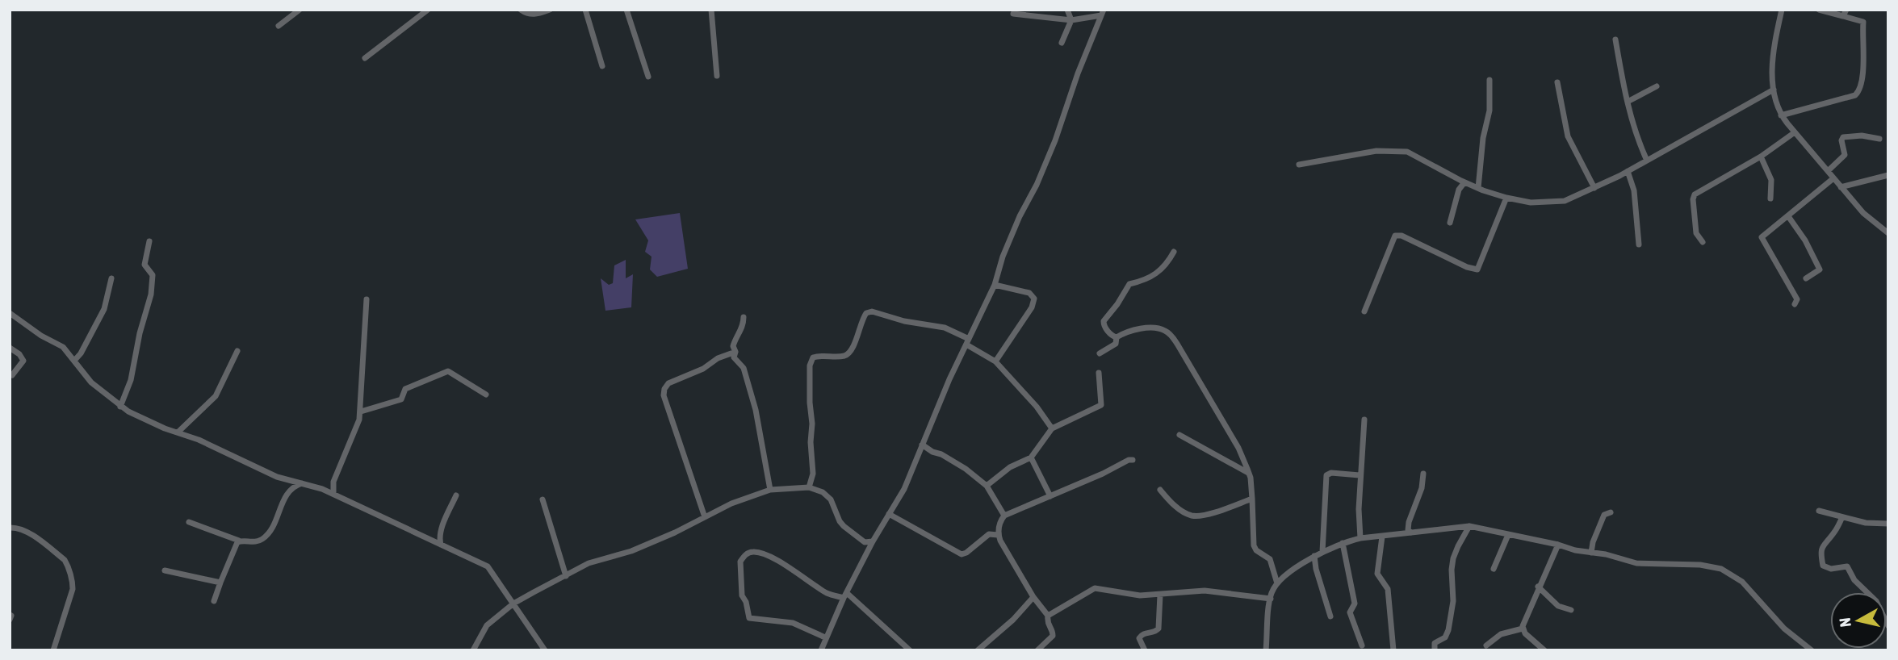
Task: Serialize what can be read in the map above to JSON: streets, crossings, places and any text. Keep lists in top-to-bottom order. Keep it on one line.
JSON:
{"north":"left"}
